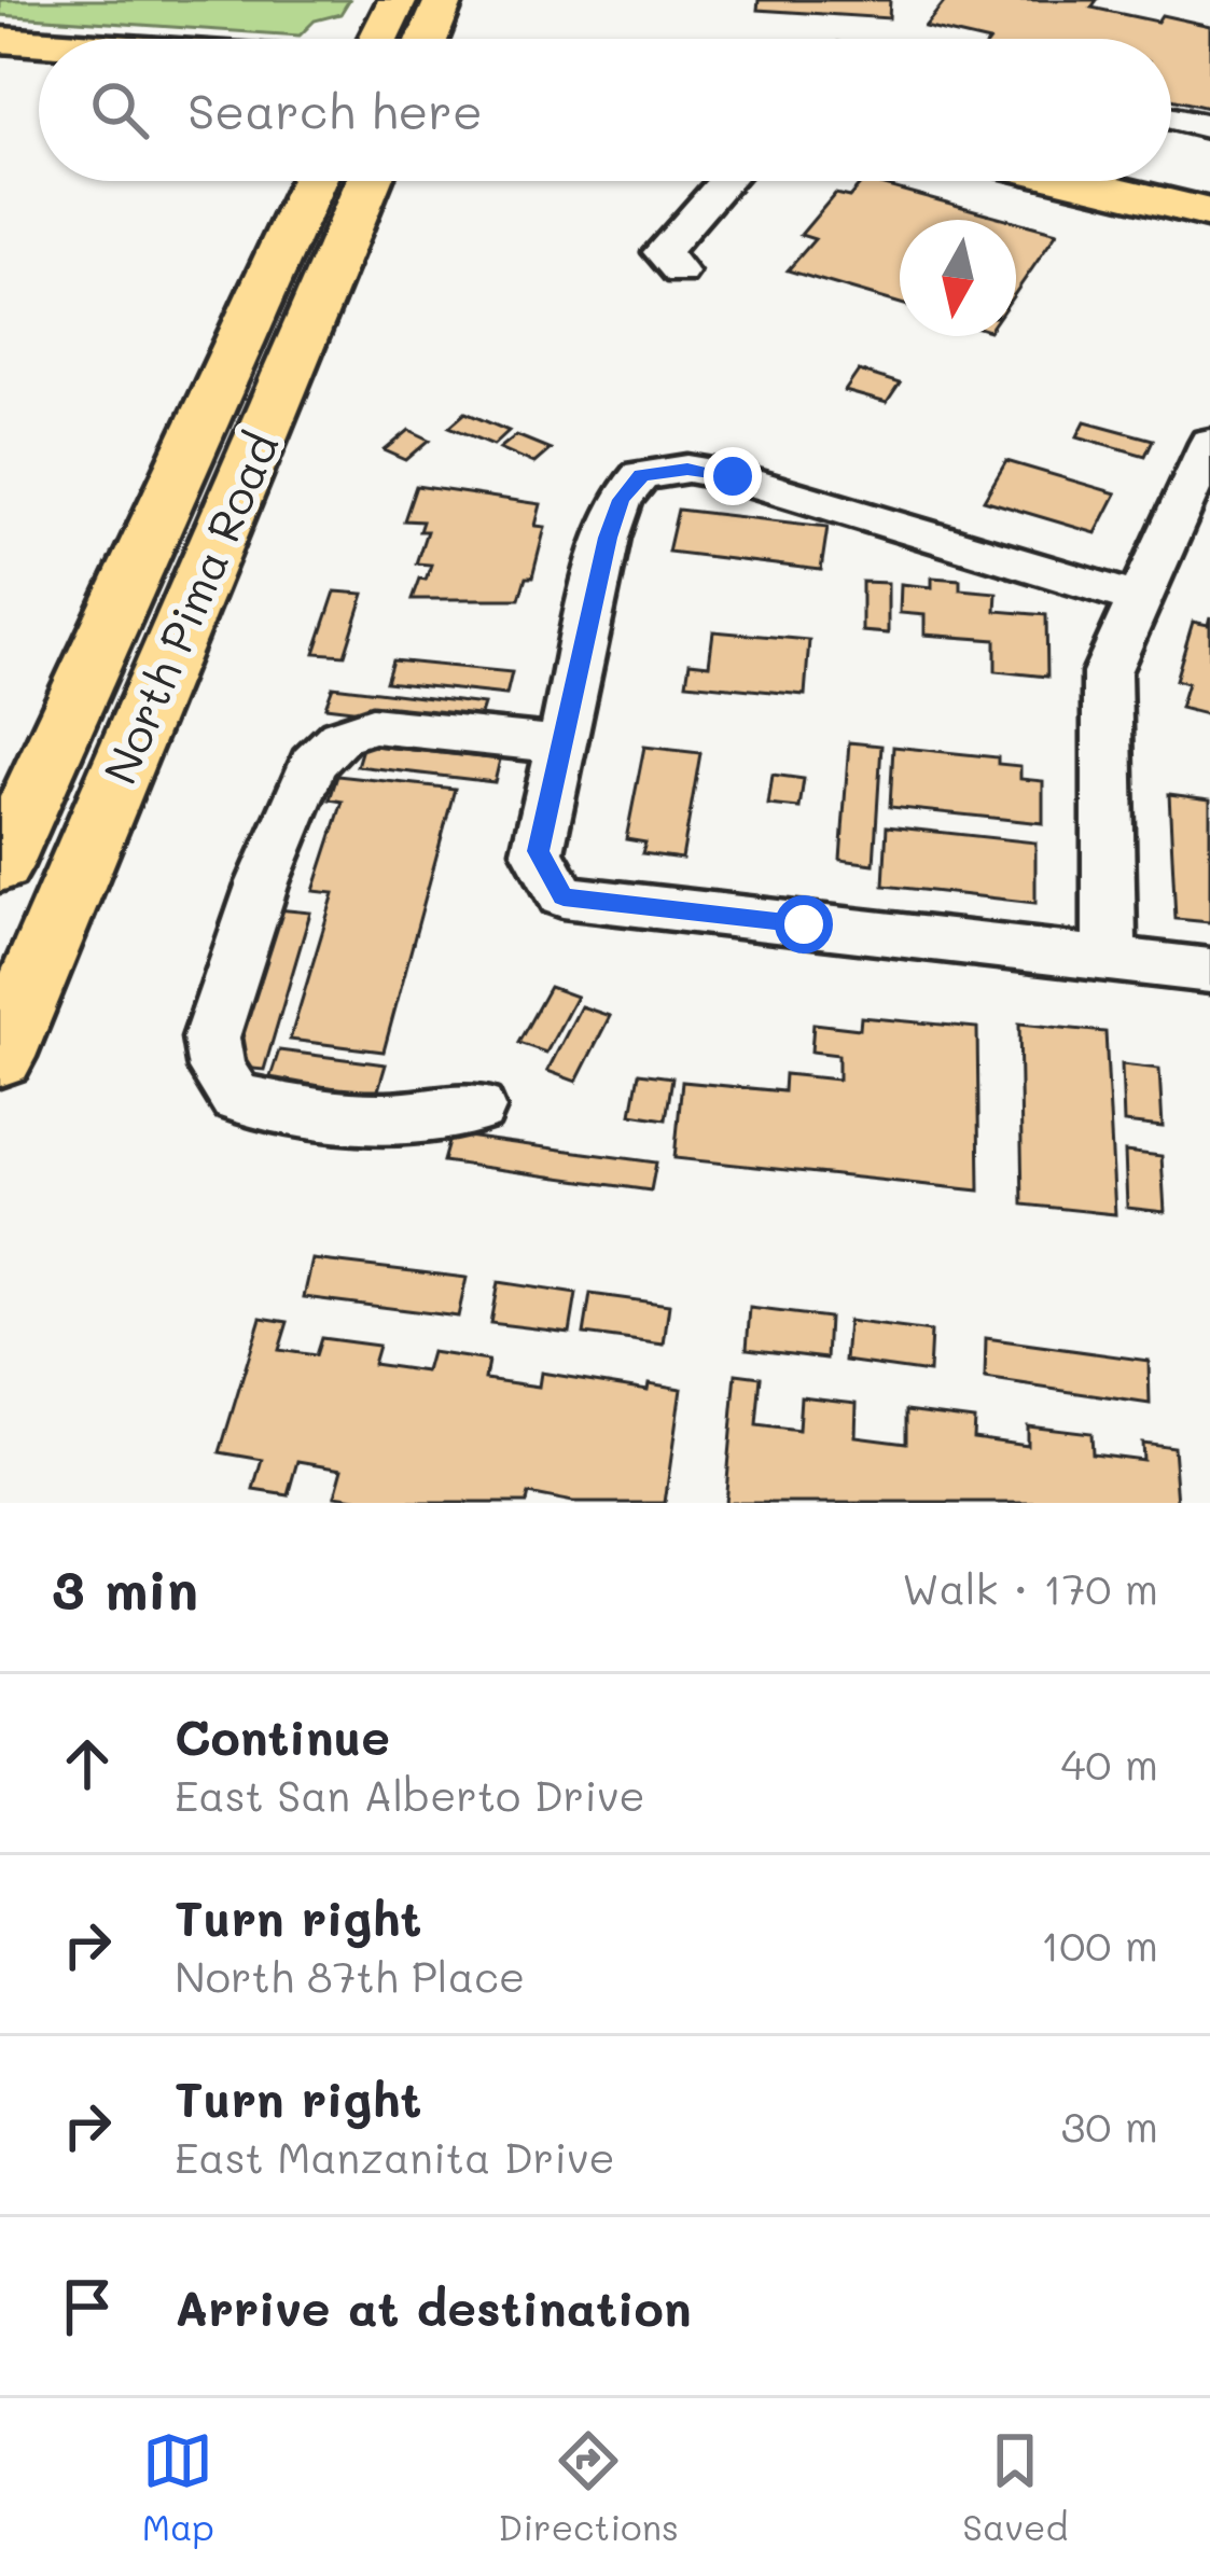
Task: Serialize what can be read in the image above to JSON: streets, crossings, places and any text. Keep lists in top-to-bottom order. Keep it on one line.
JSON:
{"streets":{"main road":["North Pima Road"]},"north":"bottom","page":{"search":"Search here","heading":["3 min","Walk · 170 m"],"list":[["Continue","East San Alberto Drive","40 m"],["Turn right","North 87th Place","100 m"],["Turn right","East Manzanita Drive","30 m"],"Arrive at destination"],"nav":["Map","Directions","Saved"]}}
